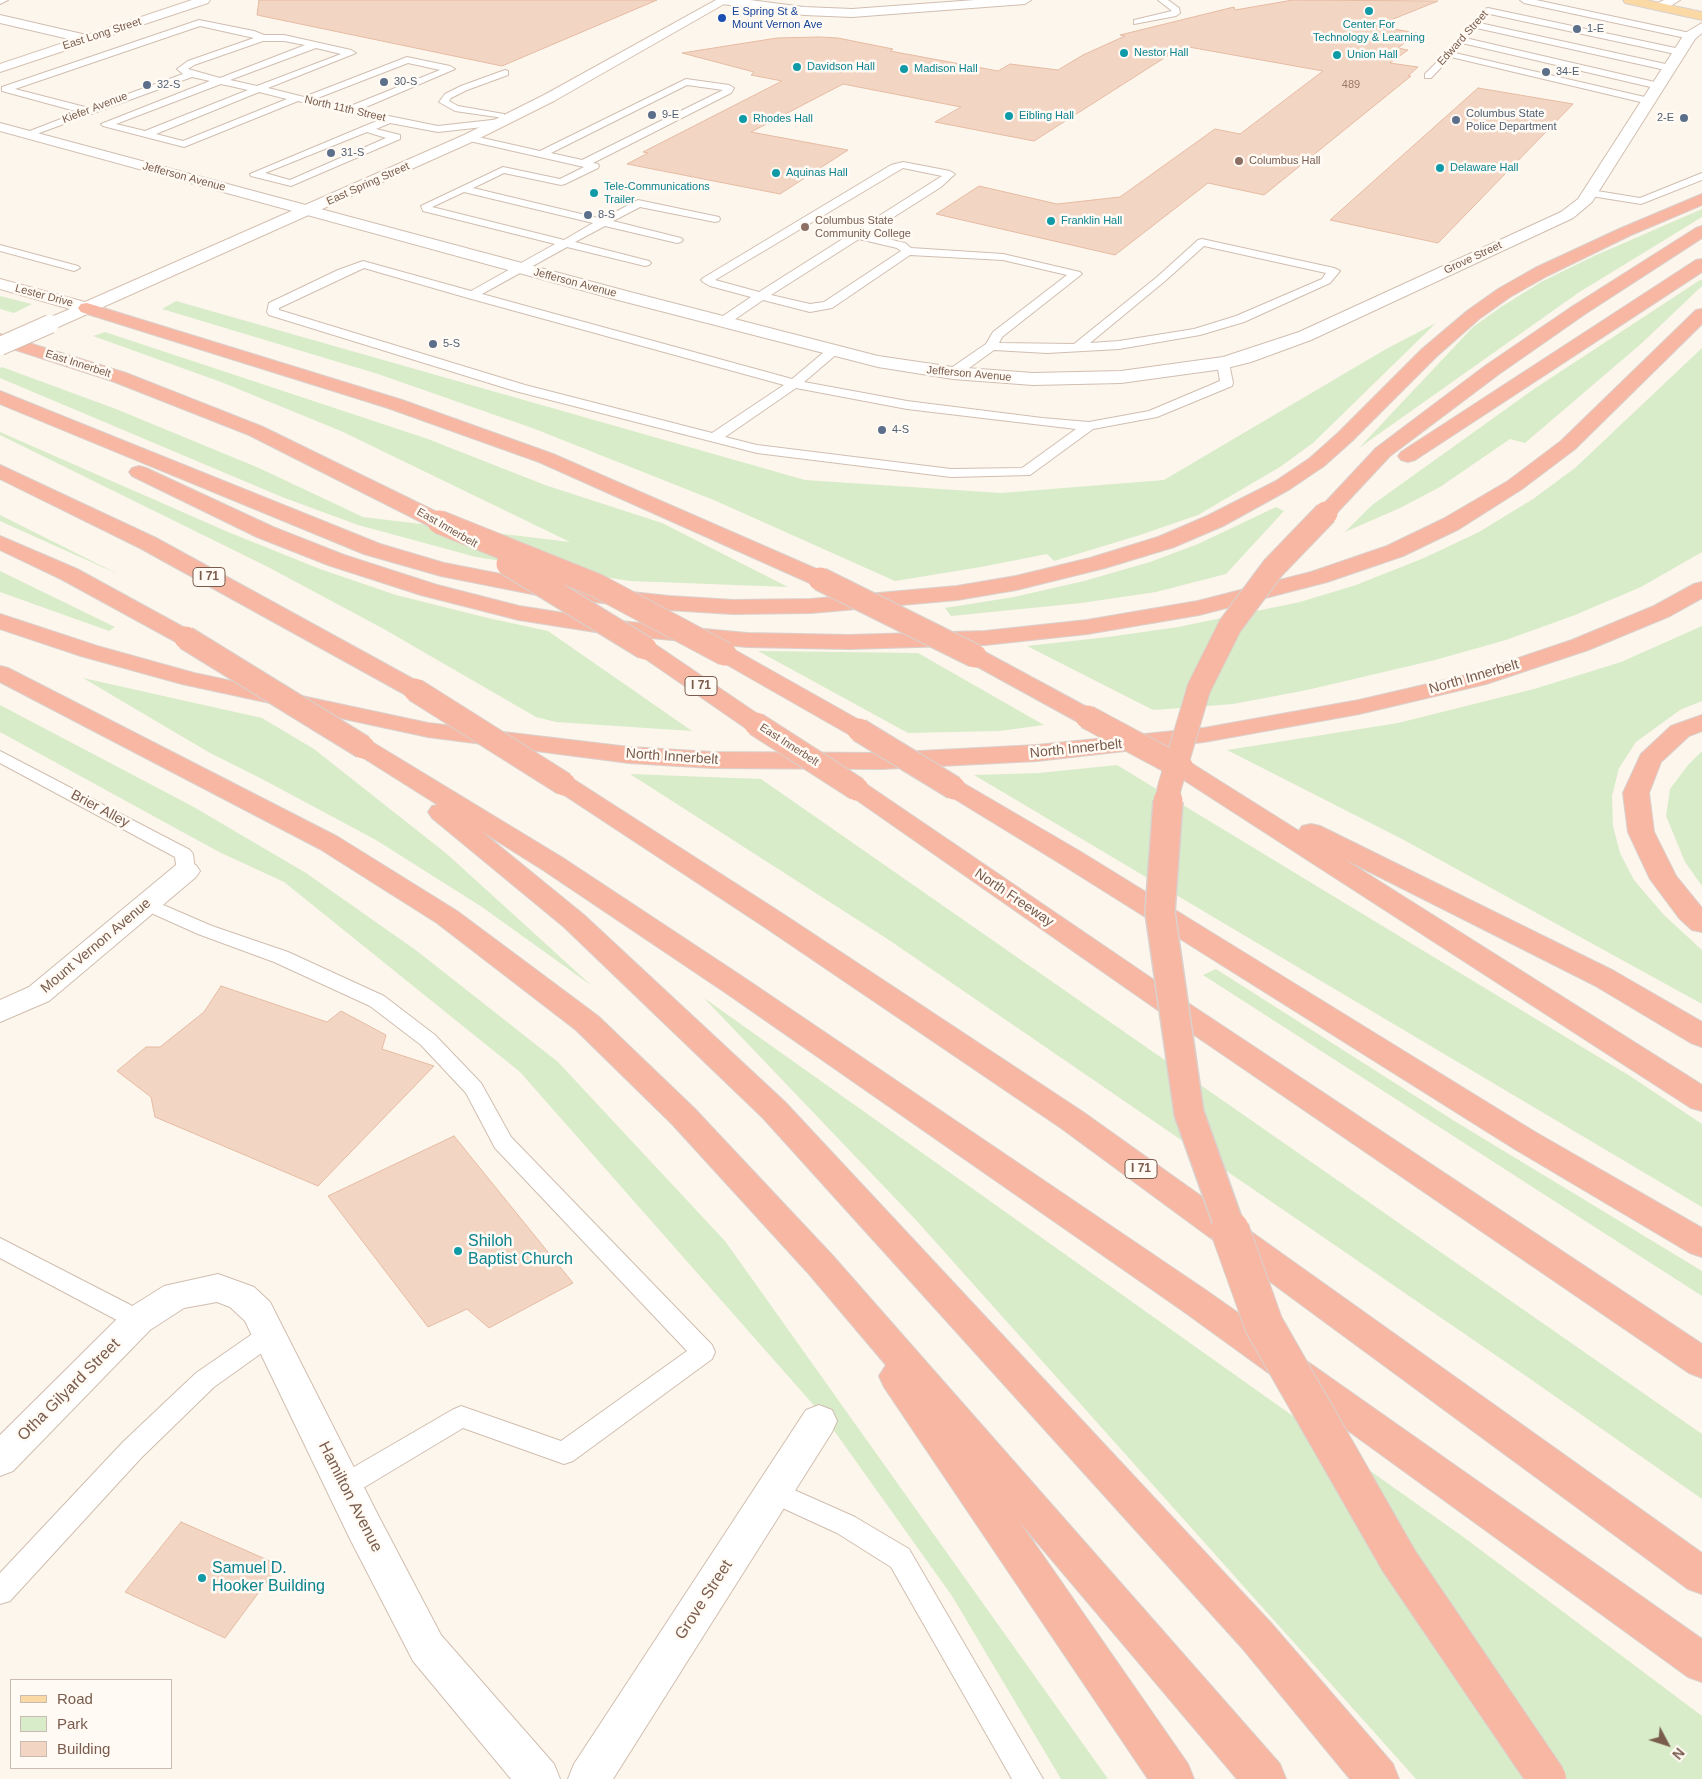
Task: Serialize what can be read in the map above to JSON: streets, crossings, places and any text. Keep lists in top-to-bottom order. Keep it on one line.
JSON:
{"streets":{"highway":["East Innerbelt","I 71","North Innerbelt","North Freeway"],"street":["East Long Street","Kiefer Avenue","Jefferson Avenue","East Spring Street","Grove Street","Lester Drive","Mount Vernon Avenue","Otha Gilyard Street","Hamilton Avenue"],"lane":["Edward Street","North 11th Street","Brier Alley"]},"crossings":[["Kiefer Avenue","North 11th Street"],["Kiefer Avenue","Jefferson Avenue"],["North 11th Street","East Spring Street"],["Jefferson Avenue","East Spring Street"],["Jefferson Avenue","Grove Street"],["East Spring Street","Lester Drive"],["East Innerbelt","North Freeway"],["Brier Alley","Mount Vernon Avenue"],["Otha Gilyard Street","Hamilton Avenue"]],"places":["Center For Technology & Learning","E Spring St & Mount Vernon Ave","1-E","Nestor Hall","Union Hall","Davidson Hall","Madison Hall","34-E","30-S","32-S","9-E","Eibling Hall","2-E","Rhodes Hall","Columbus State Police Department","31-S","Columbus Hall","Delaware Hall","Aquinas Hall","Tele-Communications Trailer","8-S","Franklin Hall","Columbus State Community College","5-S","4-S","Shiloh Baptist Church","Samuel D. Hooker Building"],"house_numbers":["489"],"legend":["Road","Park","Building"],"north":"bottom right"}
